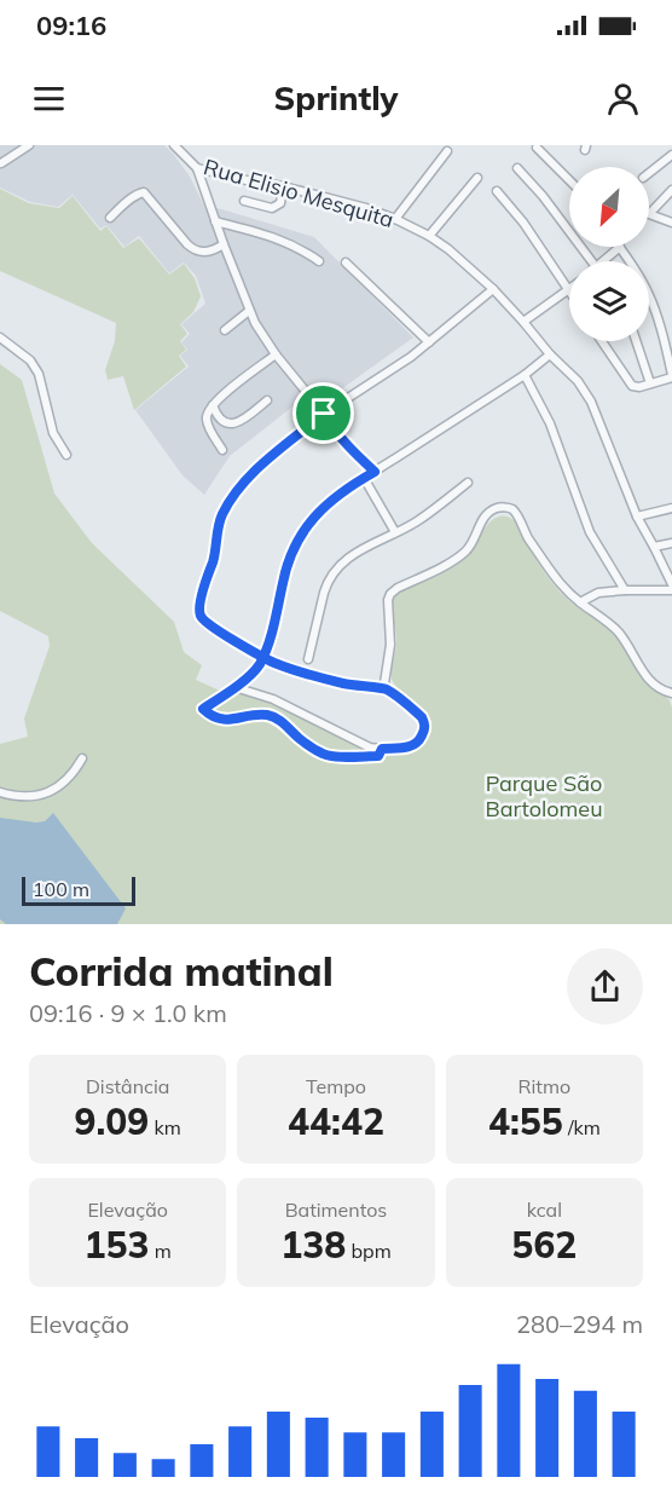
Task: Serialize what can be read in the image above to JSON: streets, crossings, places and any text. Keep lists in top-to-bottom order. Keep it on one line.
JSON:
{"streets":{"street":["Rua Elisio Mesquita"]},"parks":["Parque São Bartolomeu"],"scale_bar":"100 m","north":"bottom left","page":{"status":"09:16","header":"Sprintly","scale":"100 m","heading":["Corrida matinal","09:16 · 9 × 1.0 km"],"stats":[["Distância","9.09 km"],["Tempo","44:42"],["Ritmo","4:55 /km"],["Elevação","153 m"],["Batimentos","138 bpm"],["kcal","562"]],"chart":["Elevação","280–294 m"]}}
